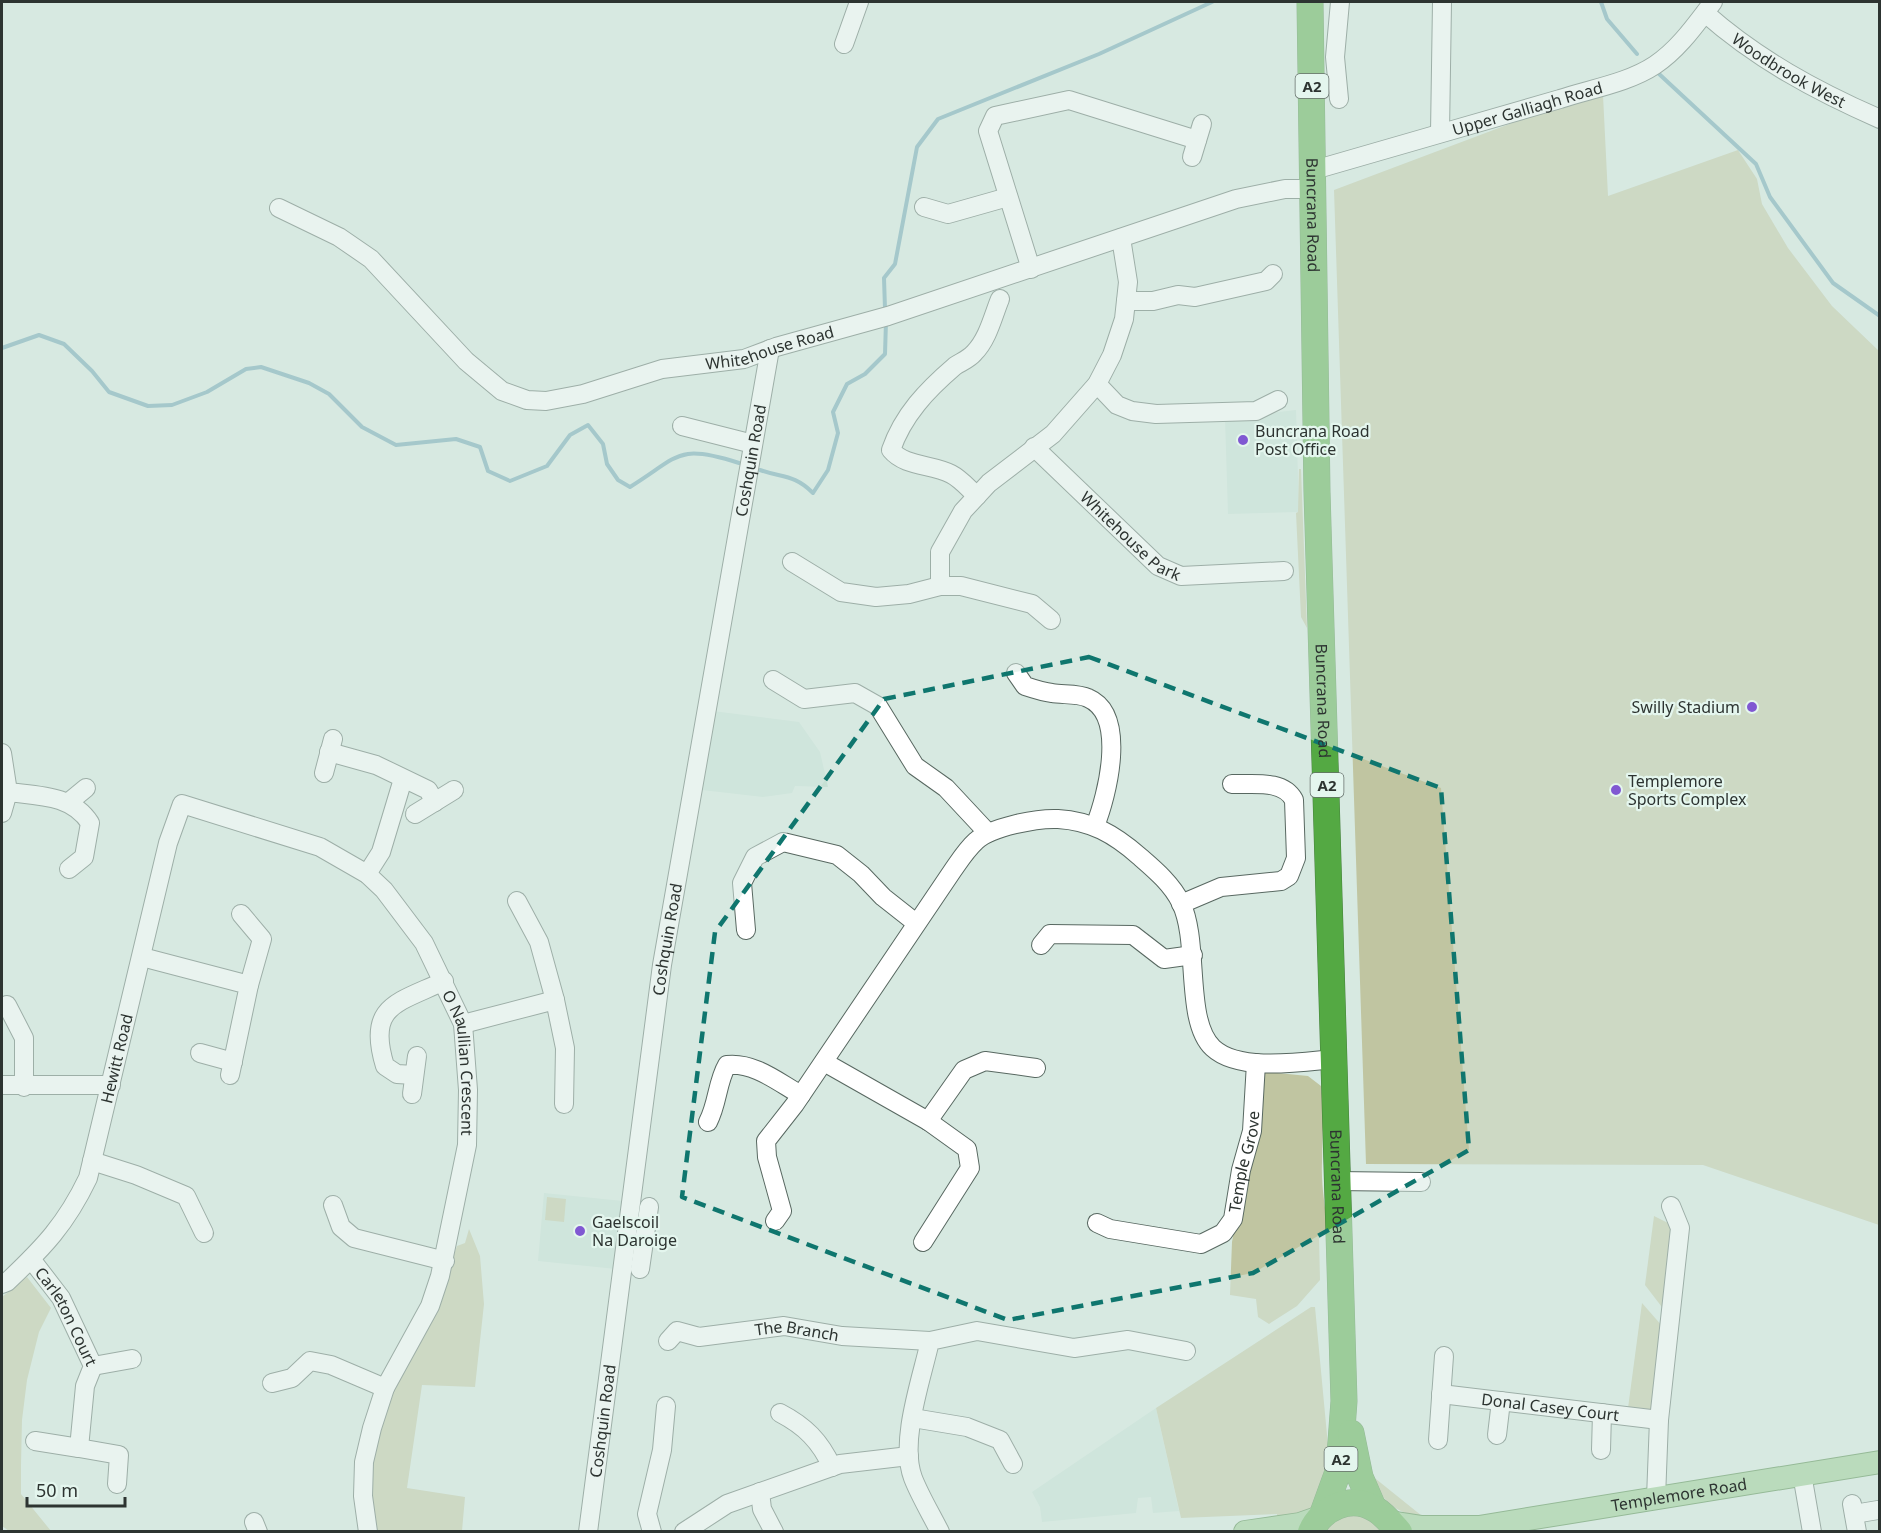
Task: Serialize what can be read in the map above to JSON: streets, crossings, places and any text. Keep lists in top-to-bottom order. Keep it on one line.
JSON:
{"streets":{"highway":["A2","Buncrana Road"],"main road":["Templemore Road"],"street":["Woodbrook West","Upper Galliagh Road","Whitehouse Road","Coshquin Road","Whitehouse Park","Hewitt Road","O Naullian Crescent","Temple Grove","Carleton Court","The Branch","Donal Casey Court"]},"crossings":[["Woodbrook West","Upper Galliagh Road"],["Upper Galliagh Road","Buncrana Road"],["Upper Galliagh Road","Whitehouse Road"],["Buncrana Road","Whitehouse Road"],["Buncrana Road","Templemore Road"],["Whitehouse Road","Coshquin Road"],["Hewitt Road","O Naullian Crescent"],["Hewitt Road","Carleton Court"]],"places":["Buncrana Road Post Office","Swilly Stadium","Templemore Sports Complex","Gaelscoil Na Daroige"],"scale_bar":"50 m"}
